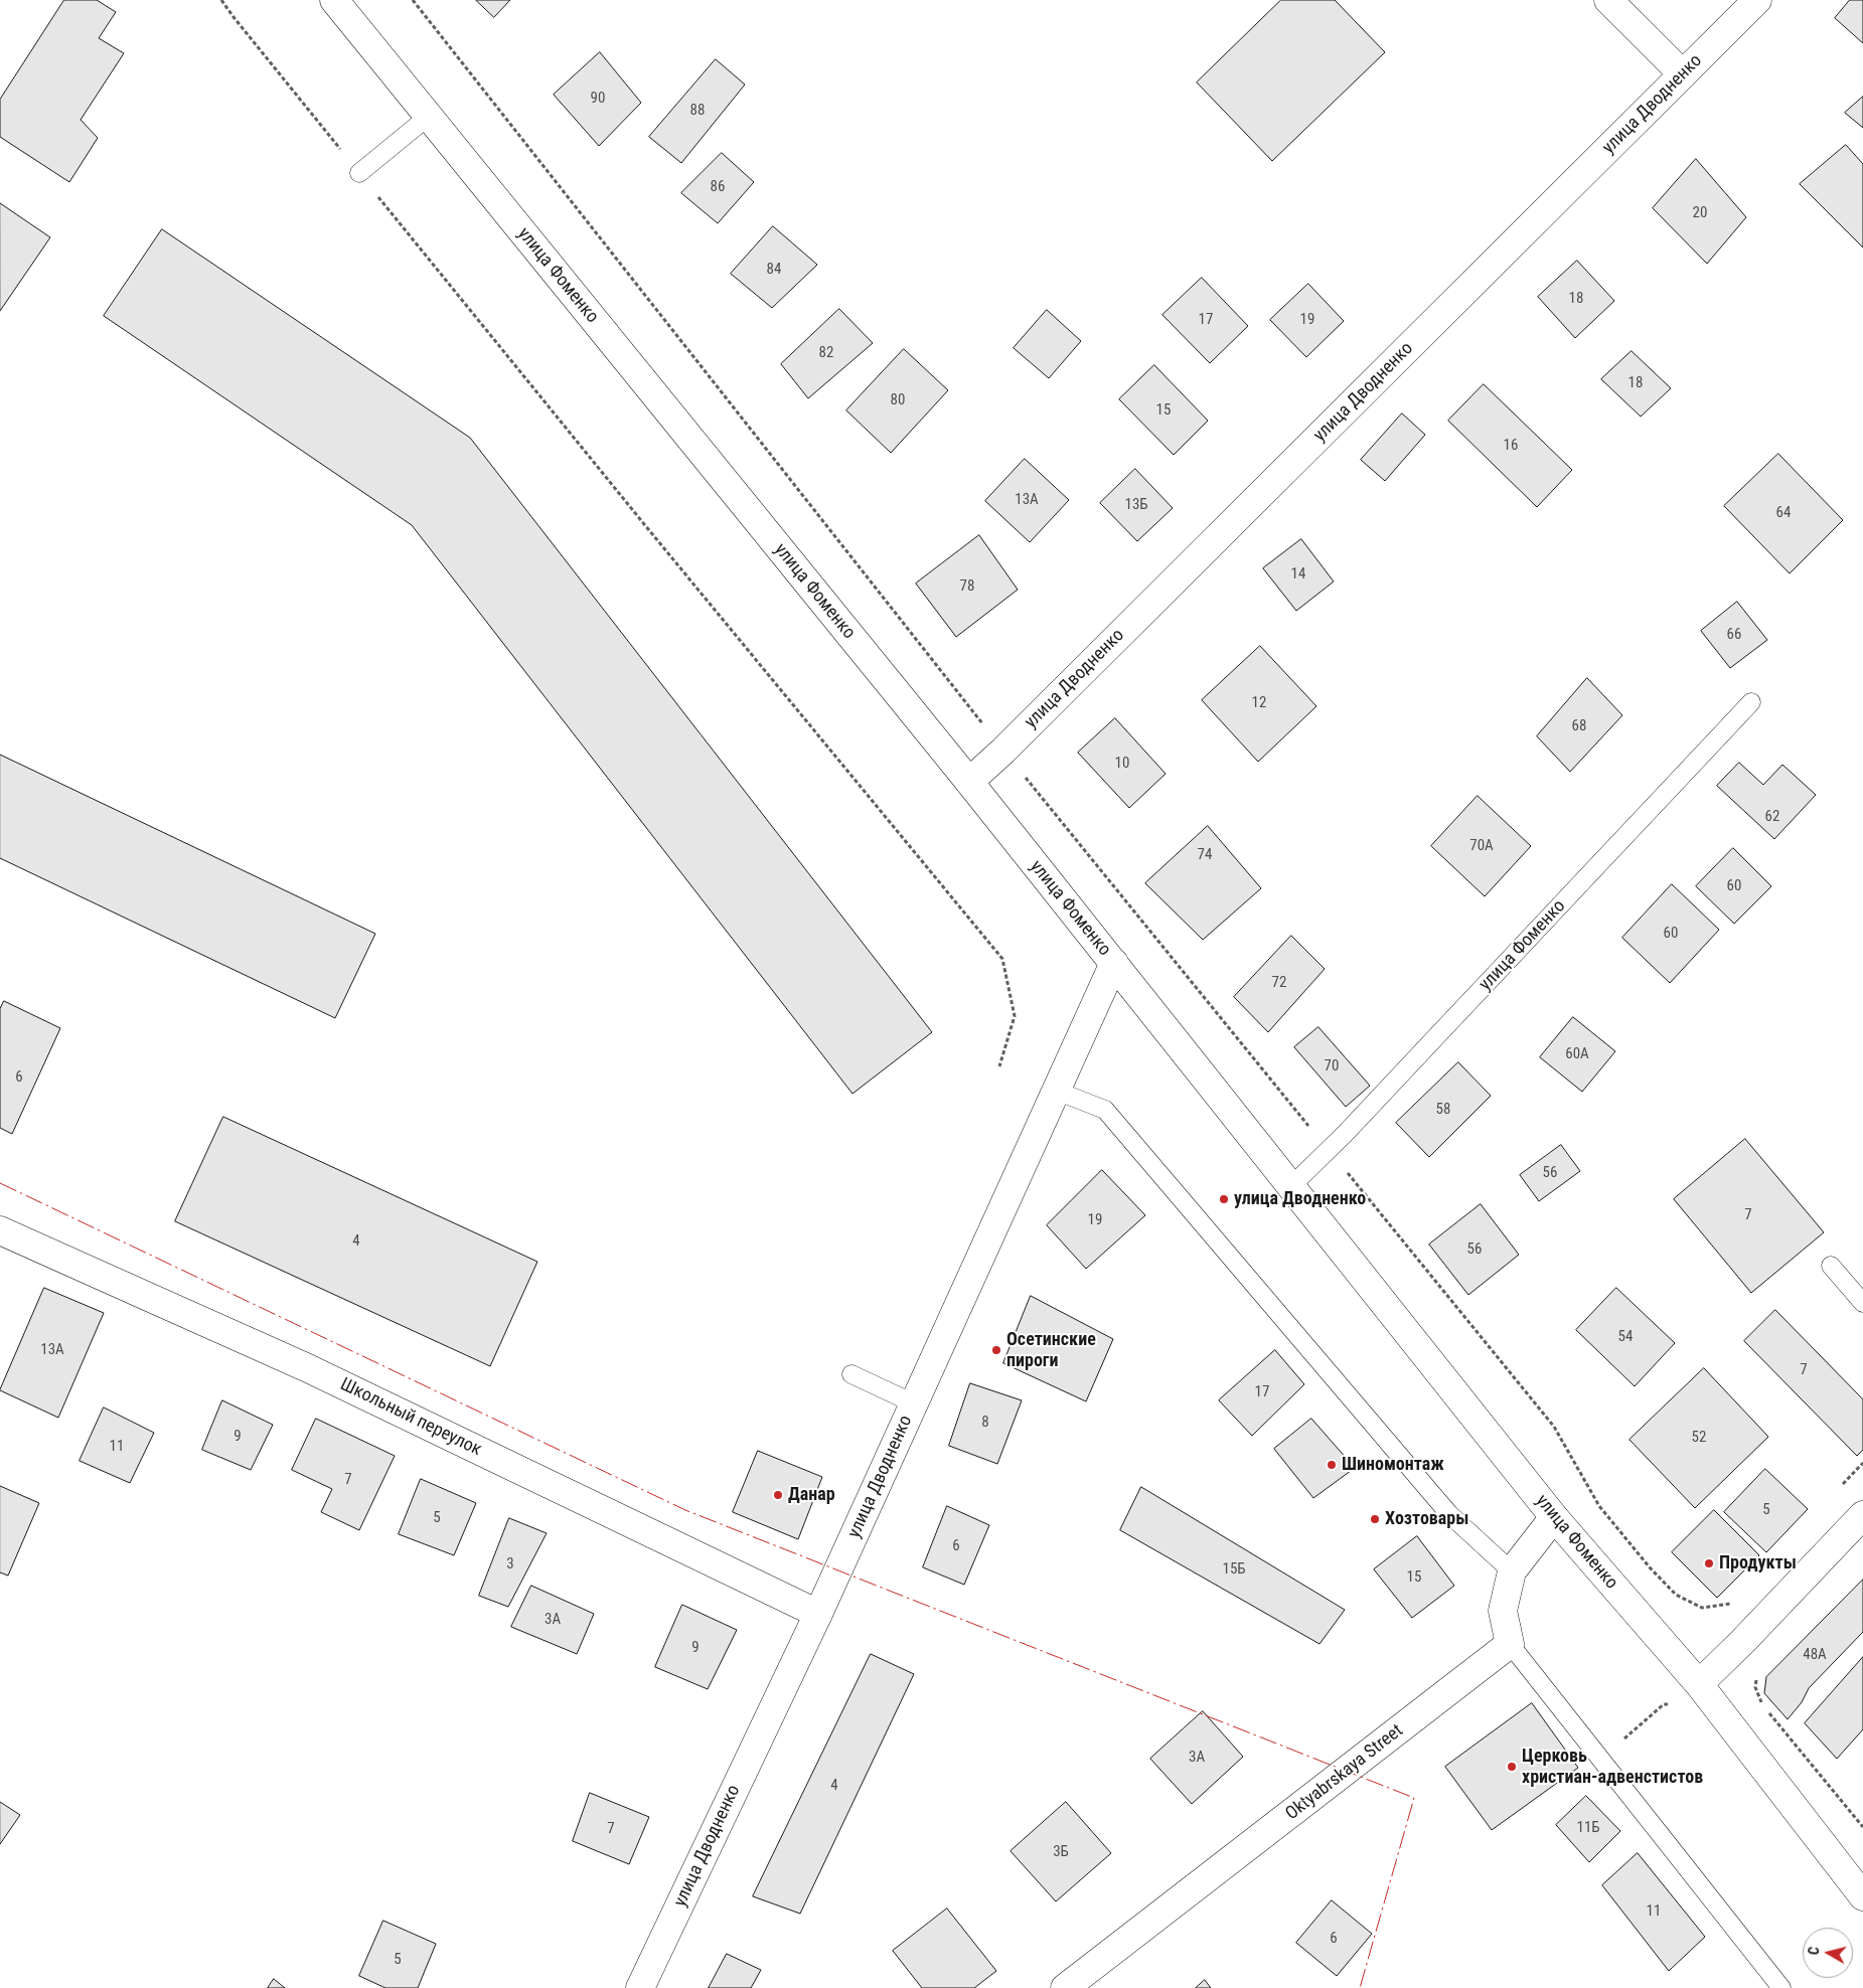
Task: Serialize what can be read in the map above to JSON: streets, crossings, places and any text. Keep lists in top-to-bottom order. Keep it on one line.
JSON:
{"streets":{"street":["улица Дводненко","улица Фоменко","Школьный переулок","Oktyabrskaya Street"]},"crossings":[["улица Дводненко","улица Фоменко"],["улица Дводненко","Школьный переулок"]],"places":["улица Дводненко","Осетинские пироги","Шиномонтаж","Данар","Хозтовары","Продукты","Церковь христиан-адвенстистов"],"house_numbers":["90","88","86","20","84","18","17","19","82","18","80","15","16","13А","13Б","64","14","78","66","12","68","10","62","70А","74","60","60","72","60А","70","6","58","56","7","19","4","56","54","13А","7","17","8","9","52","11","7","5","5","6","3","15Б","15","3А","9","48А","3А","4","11Б","7","3Б","11","6","5"],"north":"left"}
